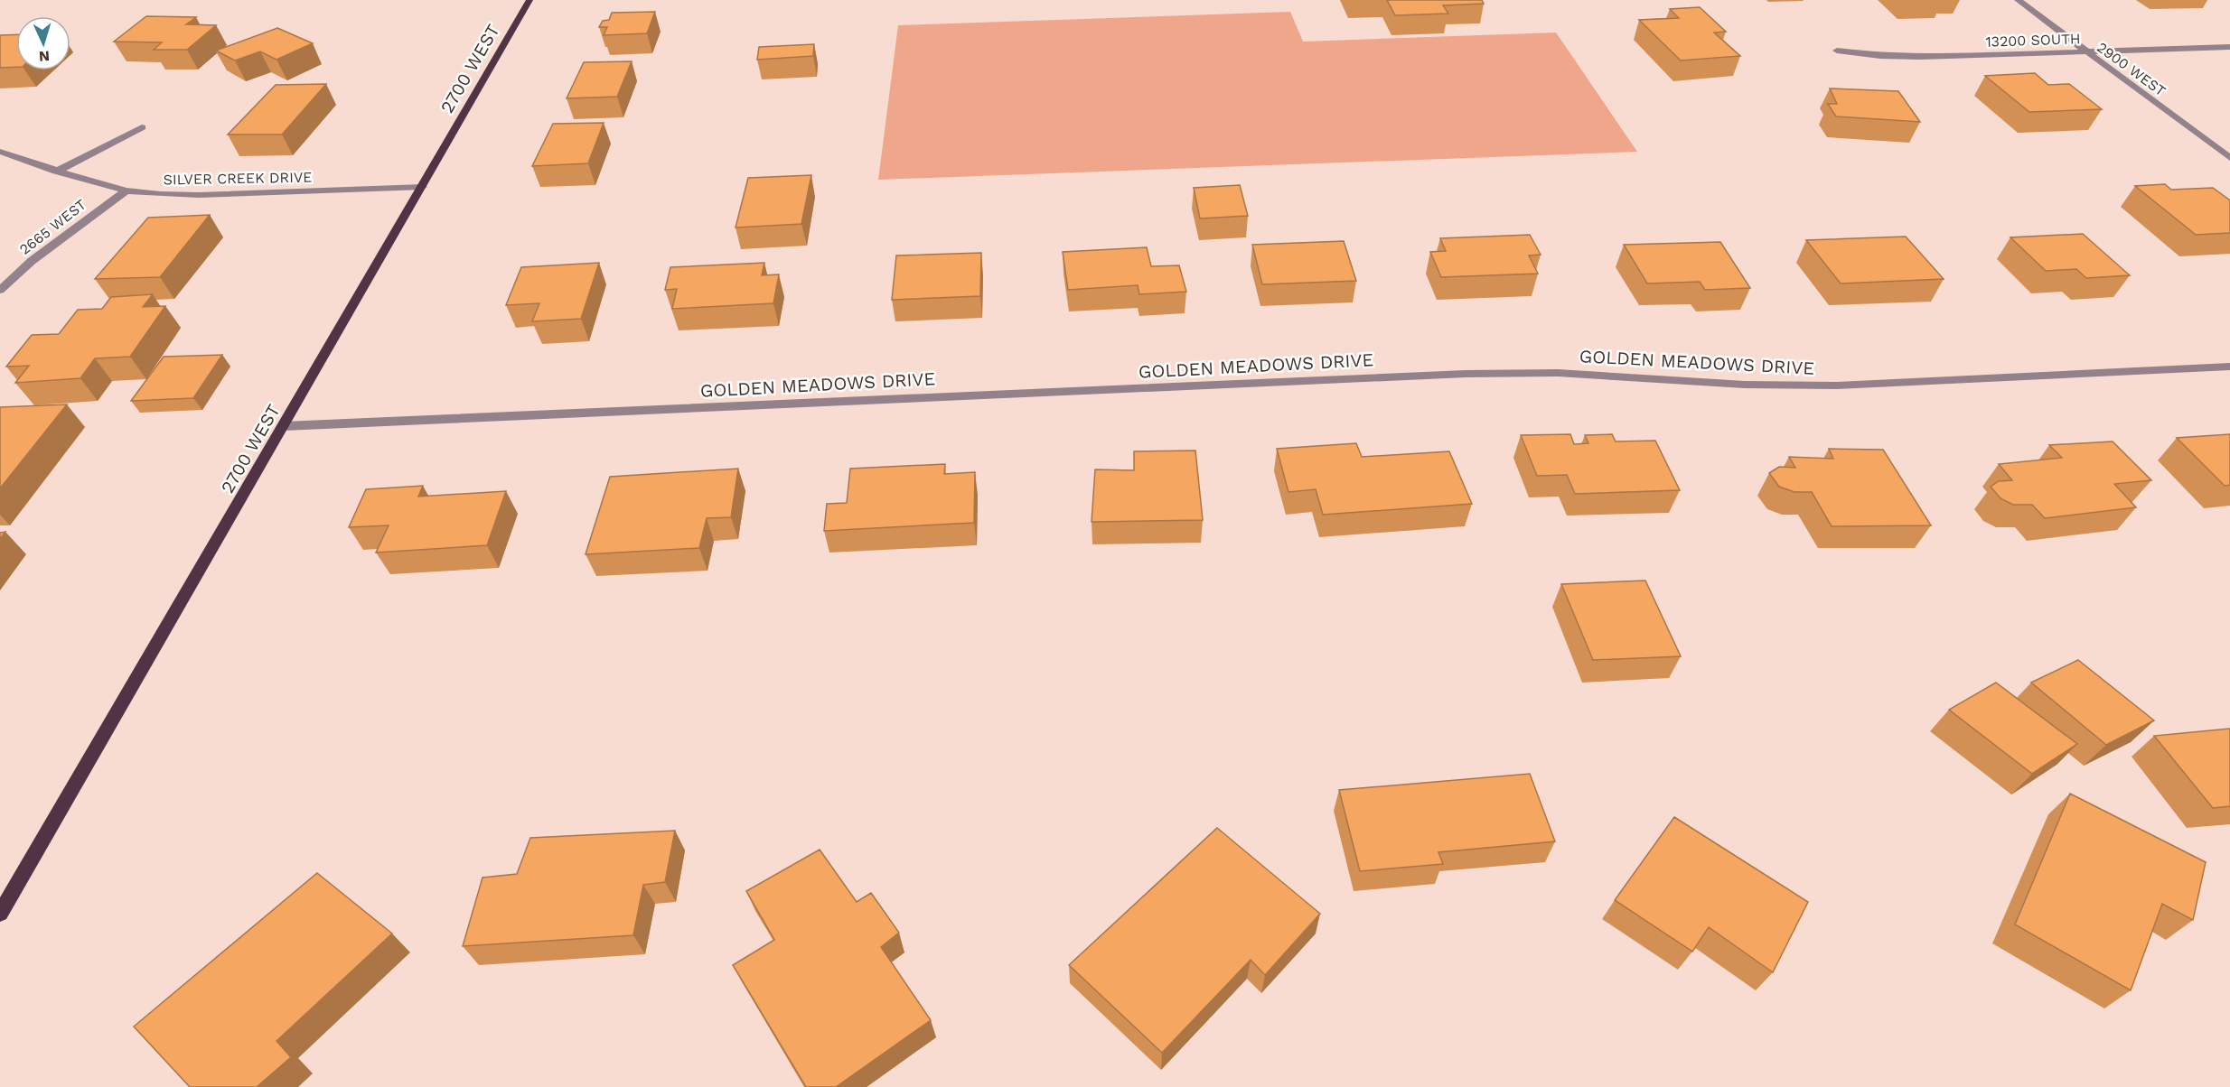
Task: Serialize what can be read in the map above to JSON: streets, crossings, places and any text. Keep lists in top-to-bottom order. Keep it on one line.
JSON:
{"streets":{"main road":["2700 WEST"],"street":["13200 SOUTH","2900 WEST","SILVER CREEK DRIVE","2665 WEST","GOLDEN MEADOWS DRIVE"]},"crossings":[["13200 SOUTH","2900 WEST"],["2700 WEST","SILVER CREEK DRIVE"],["2700 WEST","GOLDEN MEADOWS DRIVE"],["SILVER CREEK DRIVE","2665 WEST"]],"north":"bottom"}
